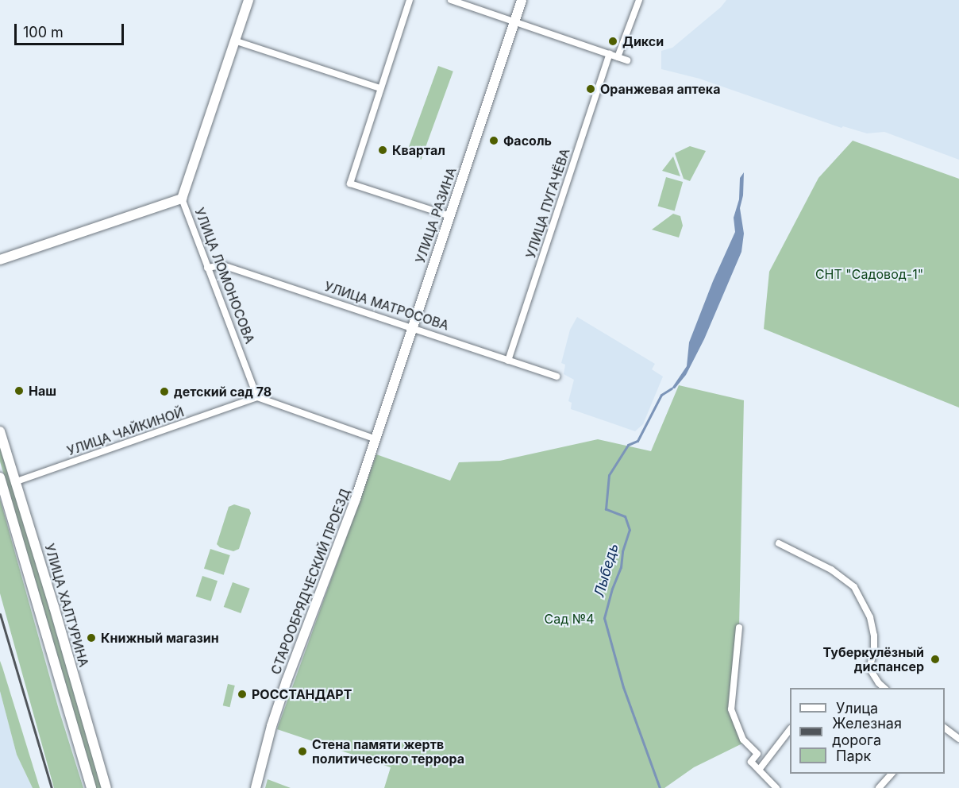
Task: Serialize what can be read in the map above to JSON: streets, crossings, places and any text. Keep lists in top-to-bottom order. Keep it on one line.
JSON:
{"streets":{"street":["УЛИЦА ПУГАЧЁВА","УЛИЦА РАЗИНА","УЛИЦА ЛОМОНОСОВА","УЛИЦА МАТРОСОВА","УЛИЦА ЧАЙКИНОЙ","СТАРООБРЯДЧЕСКИЙ ПРОЕЗД","УЛИЦА ХАЛТУРИНА"]},"crossings":[["УЛИЦА ПУГАЧЁВА","УЛИЦА МАТРОСОВА"],["УЛИЦА РАЗИНА","УЛИЦА МАТРОСОВА"],["УЛИЦА РАЗИНА","СТАРООБРЯДЧЕСКИЙ ПРОЕЗД"],["УЛИЦА ЛОМОНОСОВА","УЛИЦА МАТРОСОВА"],["УЛИЦА ЛОМОНОСОВА","УЛИЦА ЧАЙКИНОЙ"],["УЛИЦА ЧАЙКИНОЙ","УЛИЦА ХАЛТУРИНА"]],"water":["Лыбедь"],"parks":["СНТ \"Садовод-1\"","Сад №4"],"places":["Дикси","Оранжевая аптека","Фасоль","Квартал","Наш","детский сад 78","Книжный магазин","Туберкулёзный диспансер","РОССТАНДАРТ","Стена памяти жертв политического террора"],"legend":["Улица","Железная дорога","Парк"],"scale_bar":"100 m"}
